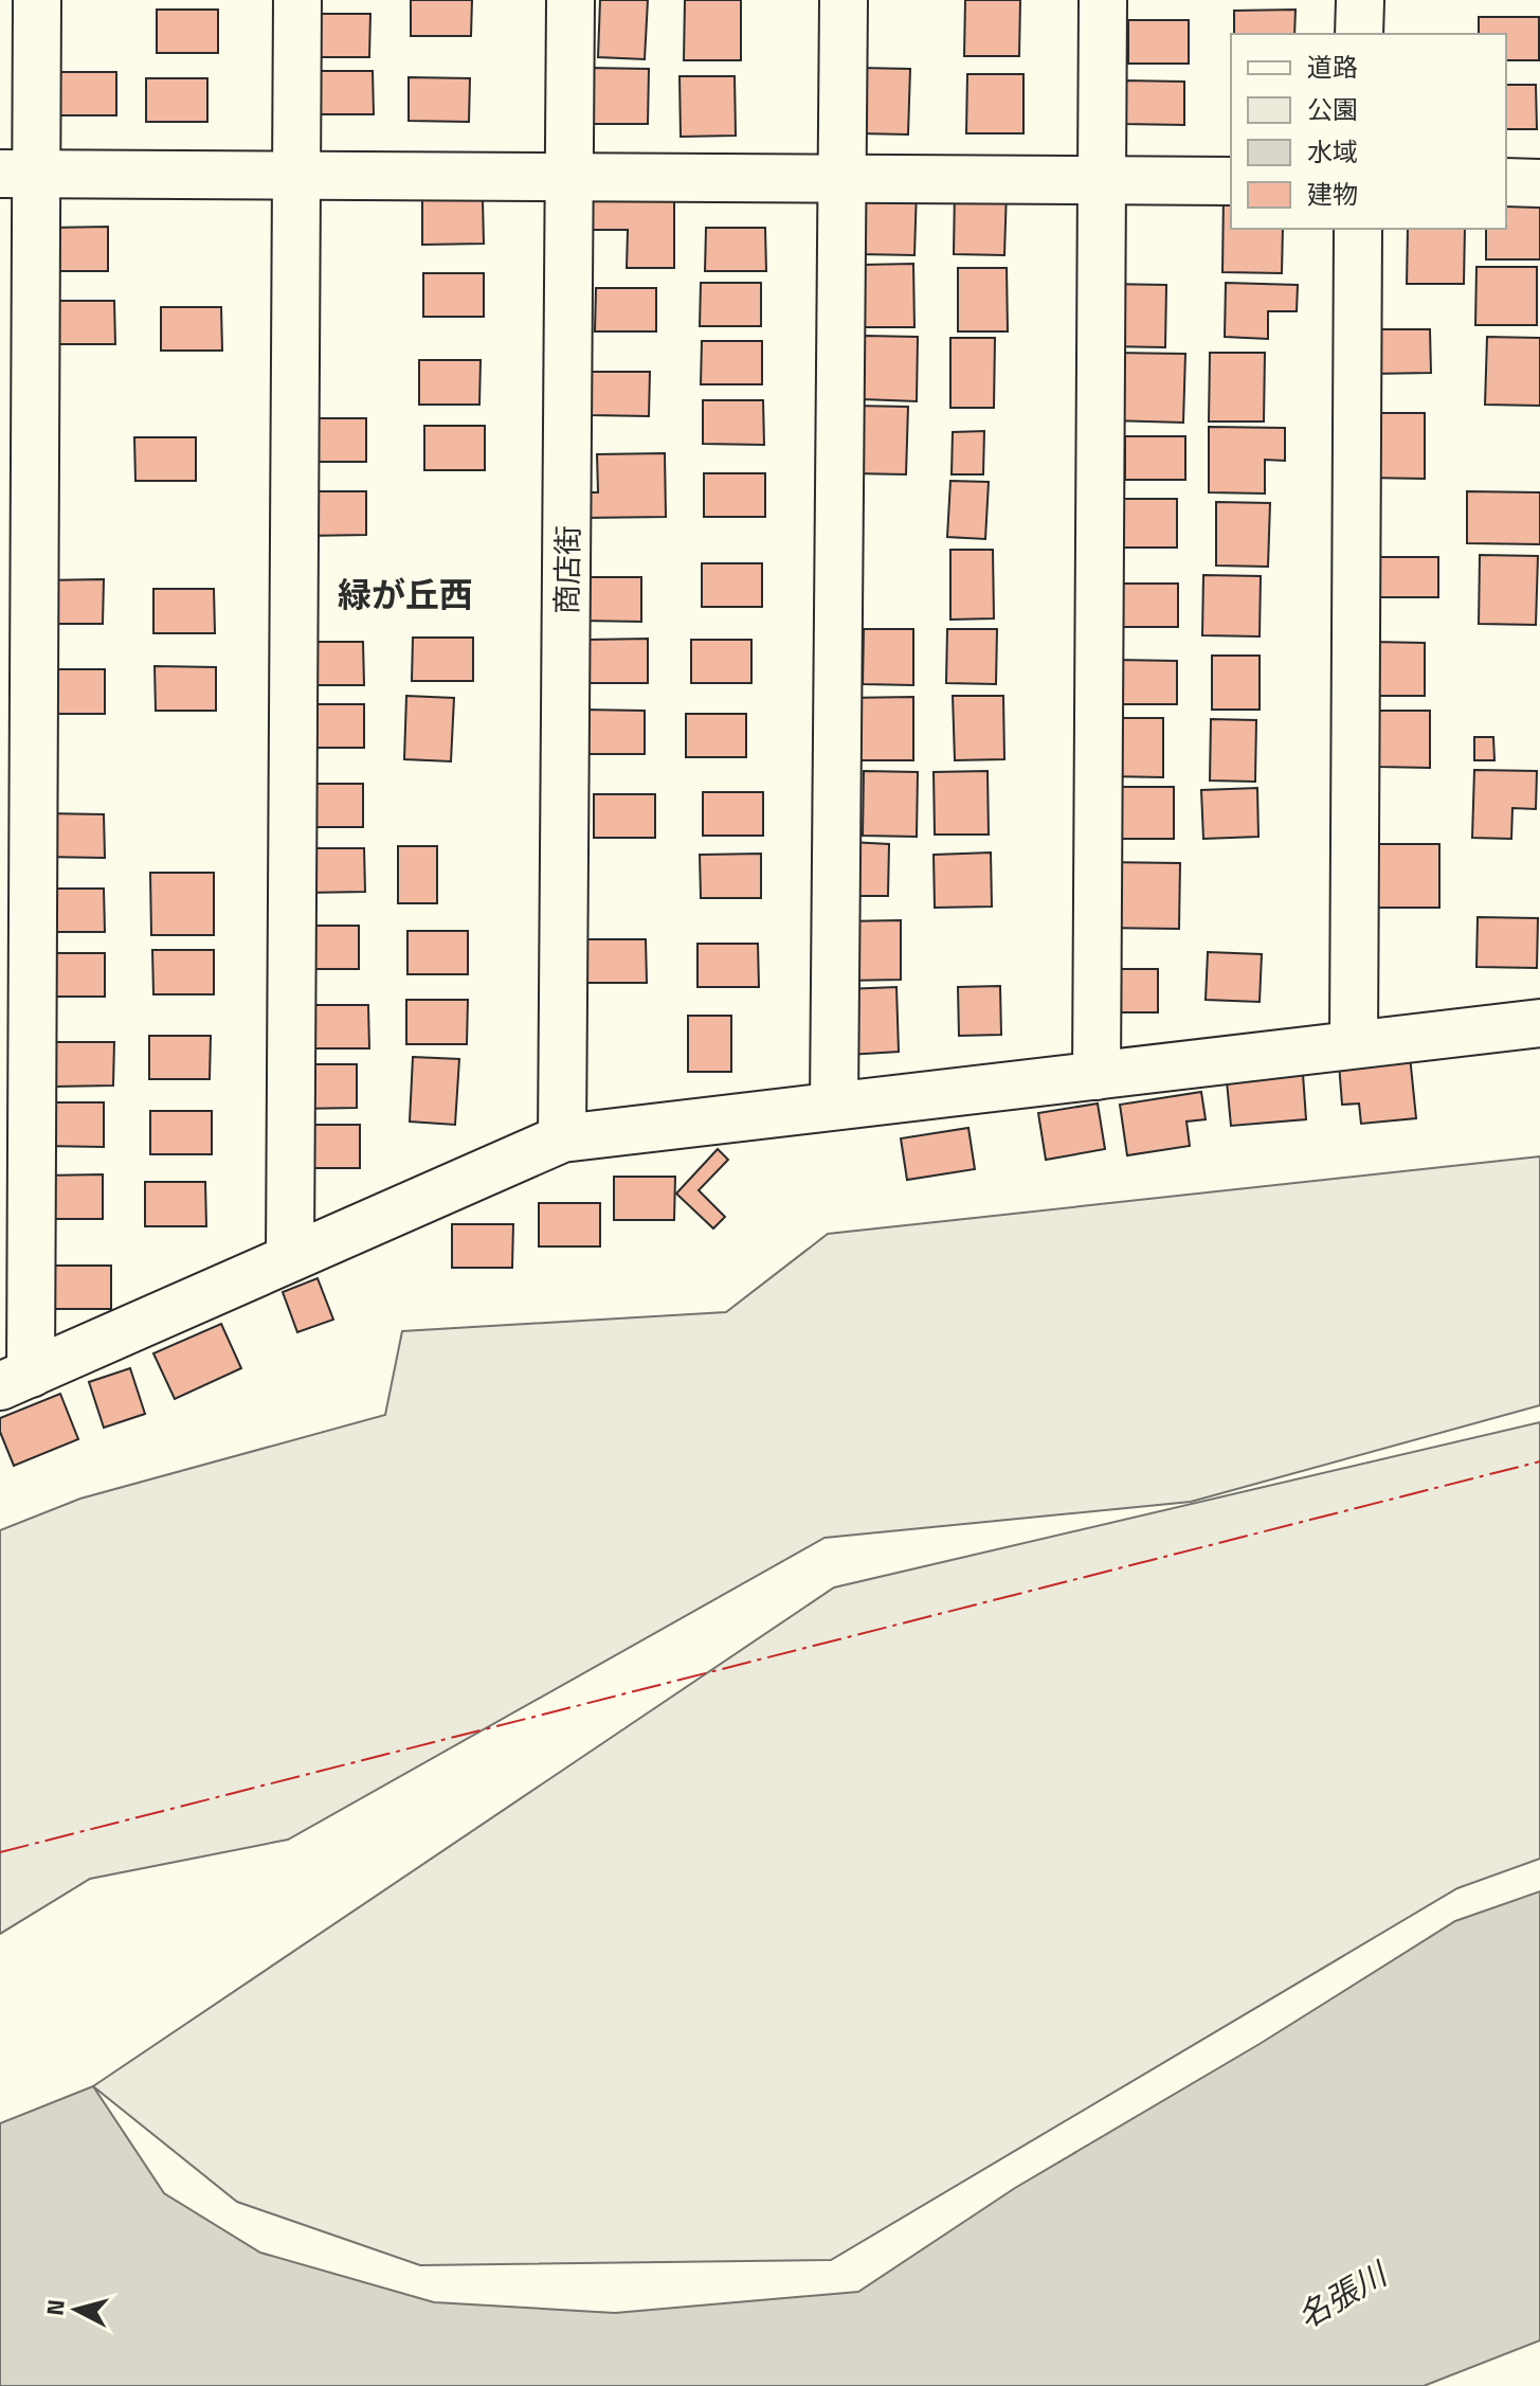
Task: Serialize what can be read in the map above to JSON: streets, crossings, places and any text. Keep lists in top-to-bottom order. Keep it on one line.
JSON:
{"streets":{"street":["商店街"]},"districts":["緑が丘西"],"water":["名張川"],"legend":["道路","公園","水域","建物"],"north":"left"}
